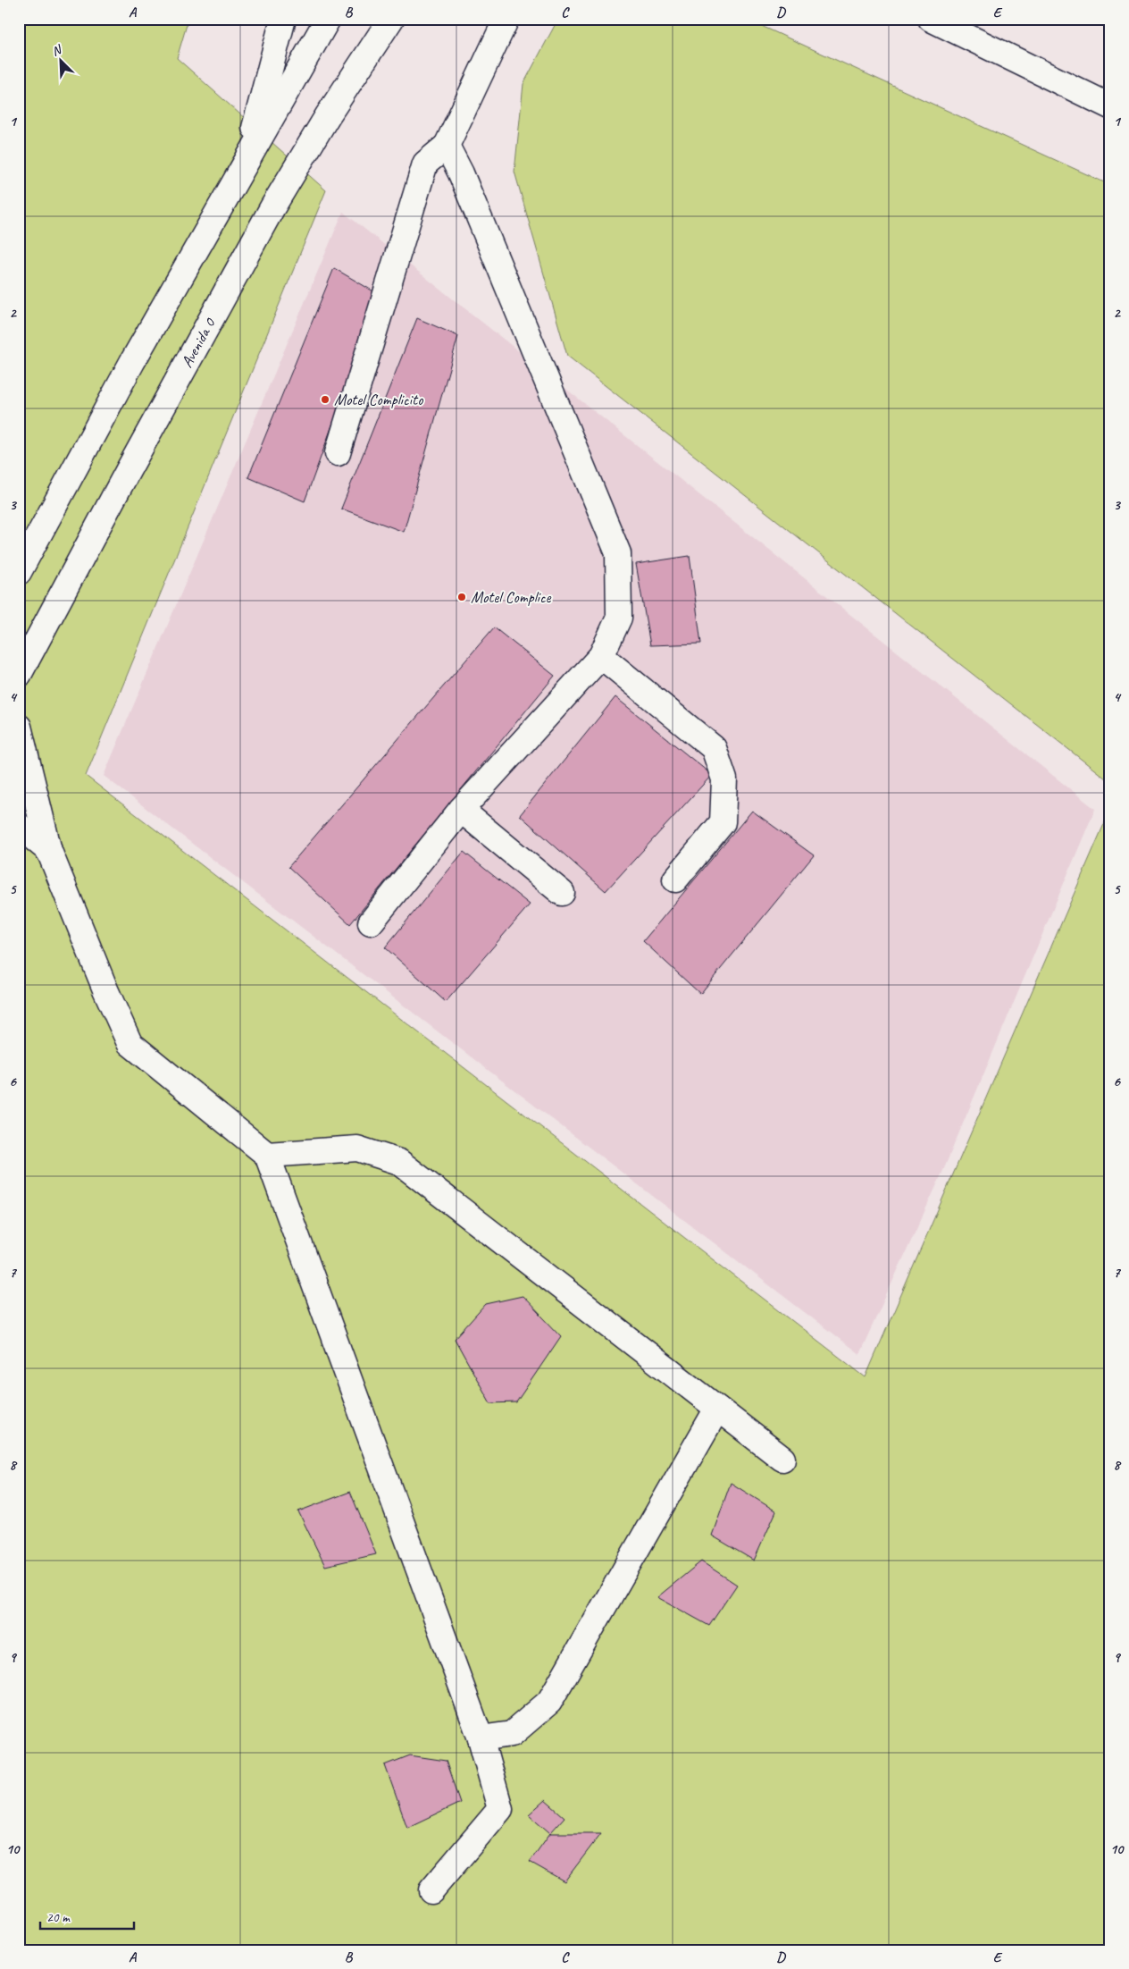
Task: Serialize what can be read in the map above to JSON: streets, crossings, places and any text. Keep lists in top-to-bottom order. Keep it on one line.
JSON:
{"streets":{"street":["Avenida 0"]},"places":["Motel Complicito","Motel Complice"],"scale_bar":"20 m","north":"top left","grid":{"columns":["A","B","C","D","E"],"rows":["1","2","3","4","5","6","7","8","9","10"]}}
